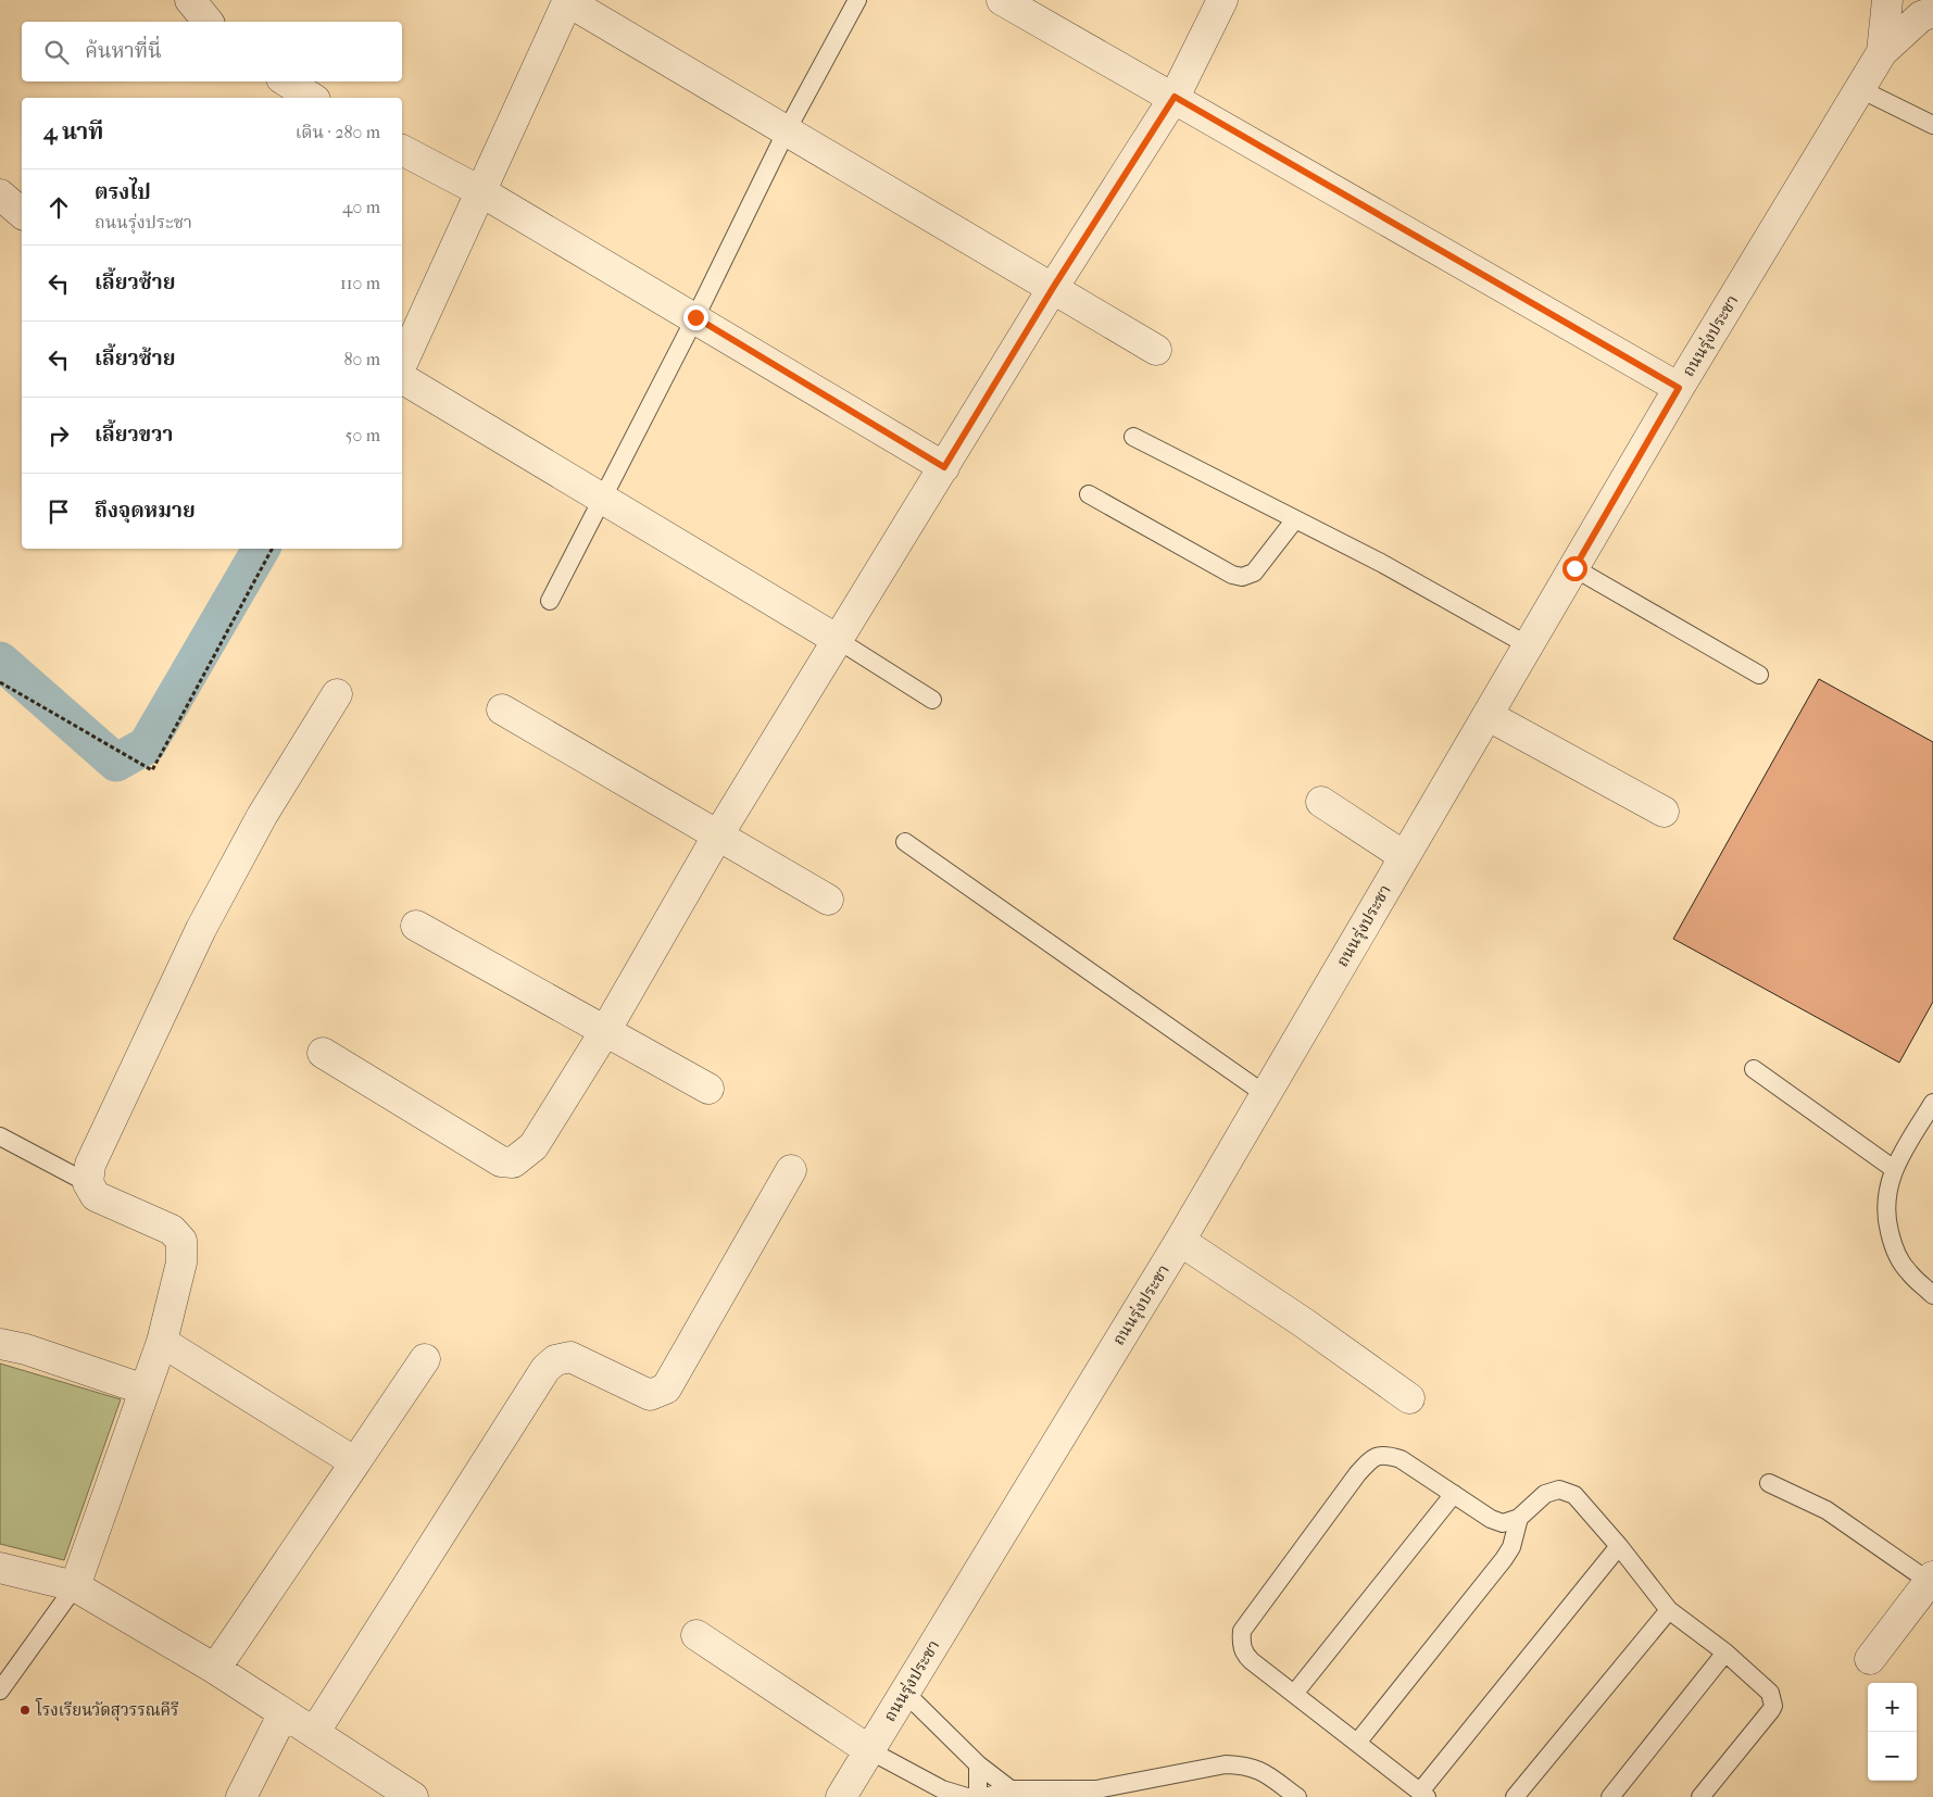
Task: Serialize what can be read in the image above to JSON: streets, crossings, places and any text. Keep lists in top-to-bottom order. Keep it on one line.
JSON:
{"streets":{"street":["ถนนรุ่งประชา"]},"places":["โรงเรียนวัดสุวรรณคีรี"],"page":{"search":"ค้นหาที่นี่","heading":["4 นาที","เดิน · 280 m"],"list":[["ตรงไป","ถนนรุ่งประชา","40 m"],["เลี้ยวซ้าย","110 m"],["เลี้ยวซ้าย","80 m"],["เลี้ยวขวา","50 m"],"ถึงจุดหมาย"],"map_buttons":["+","−"]}}
